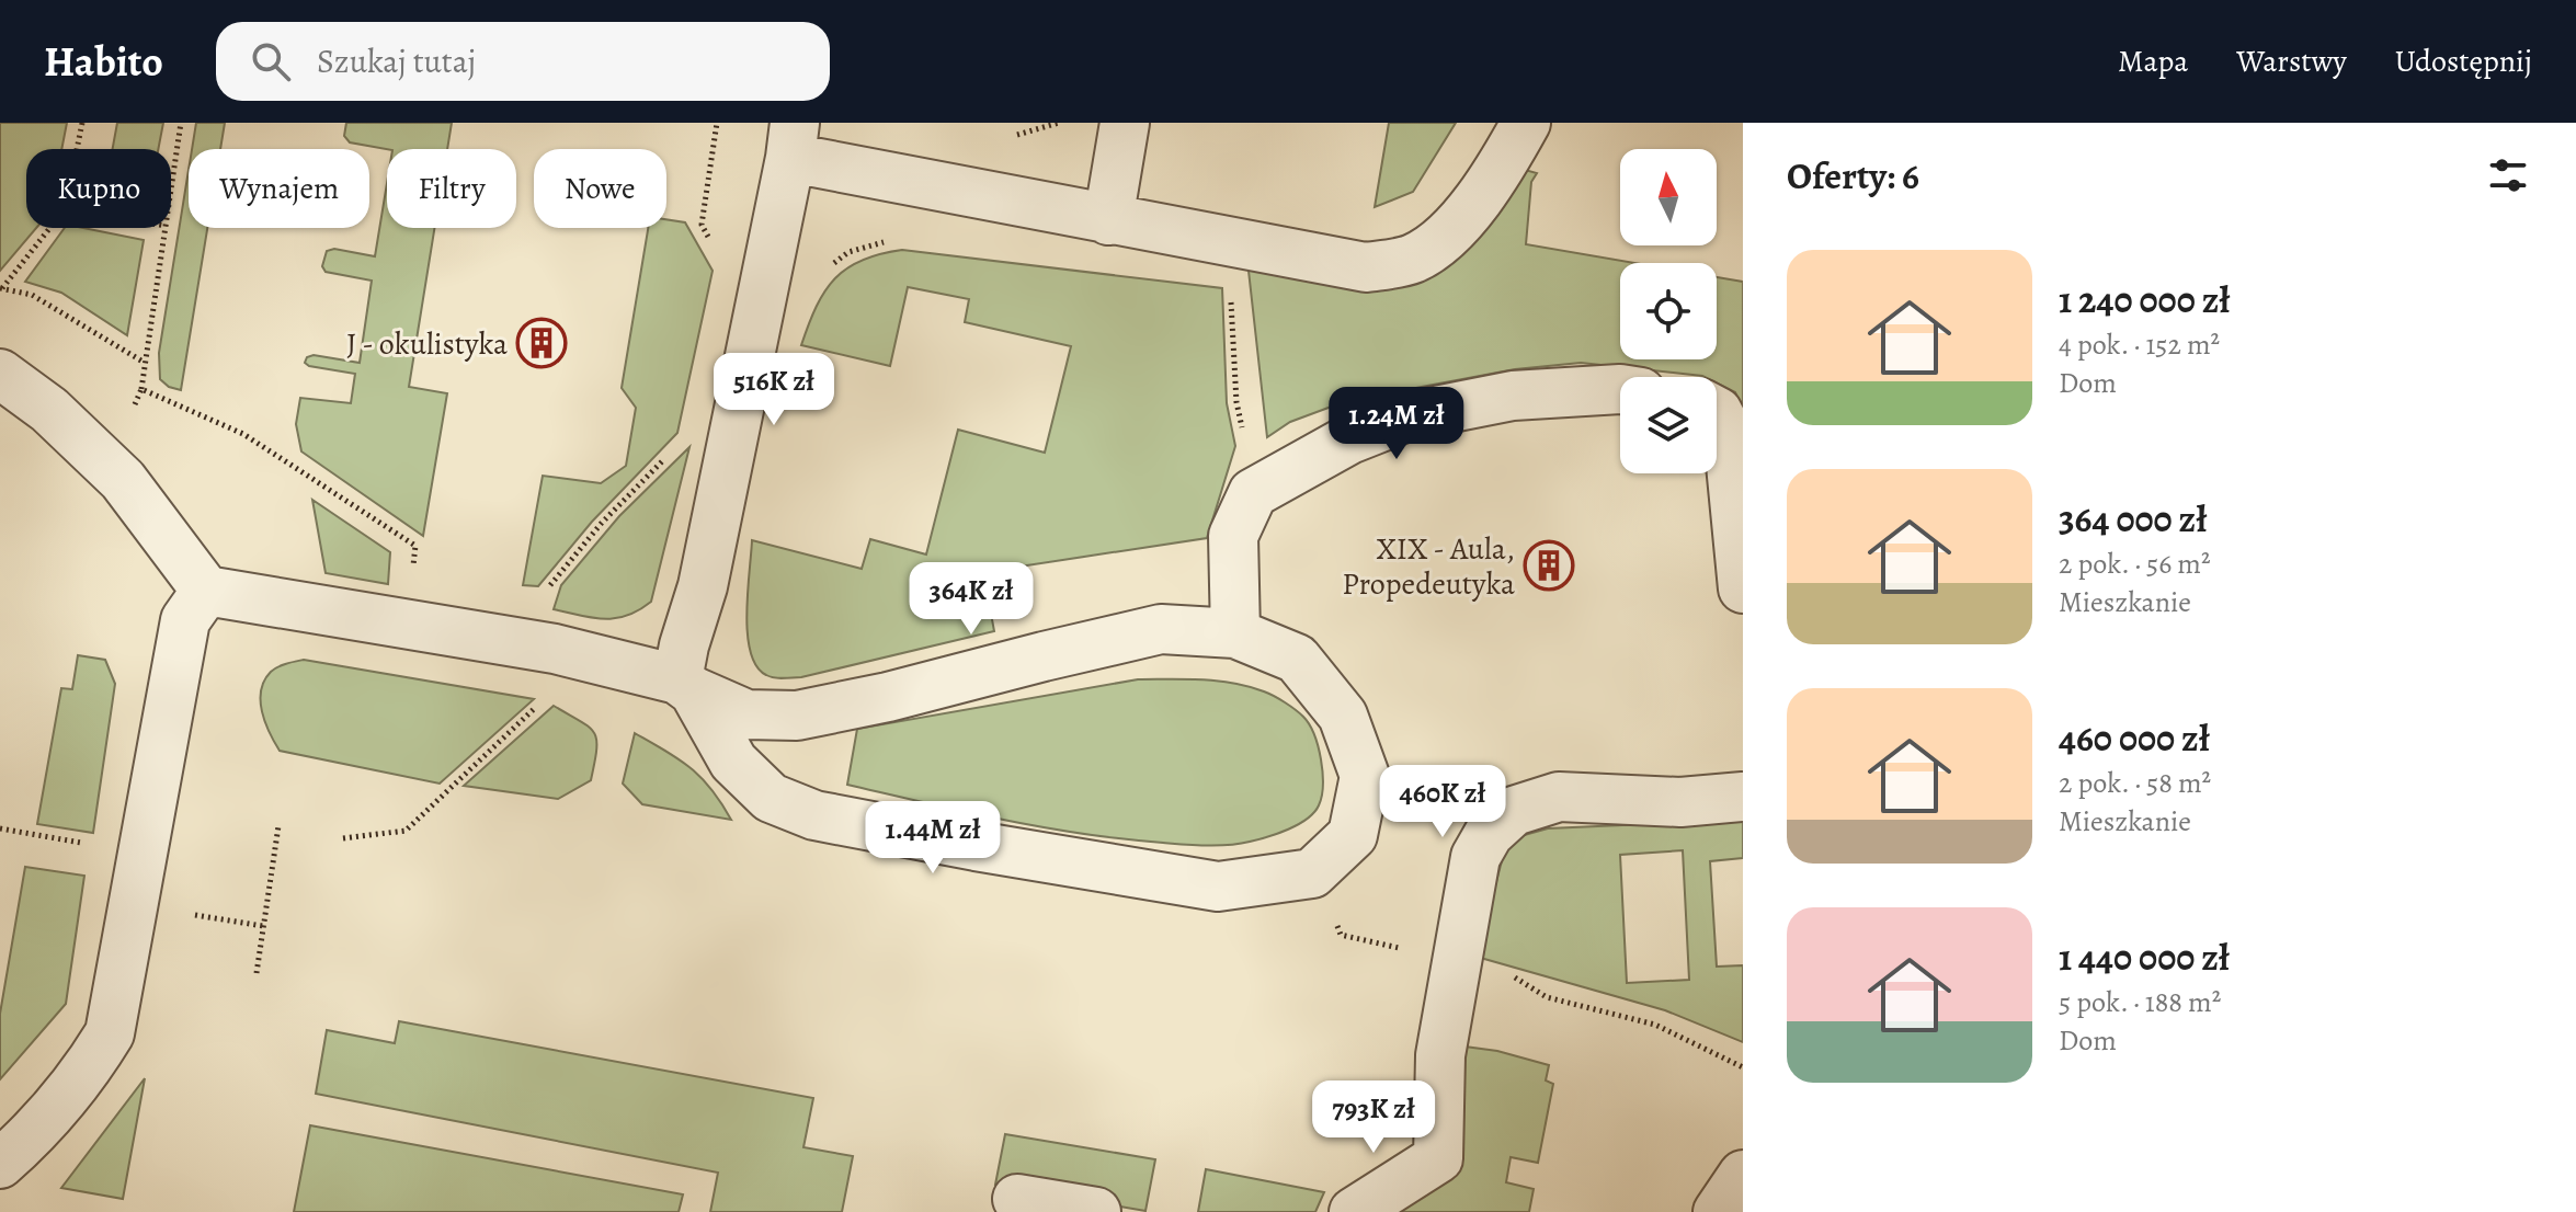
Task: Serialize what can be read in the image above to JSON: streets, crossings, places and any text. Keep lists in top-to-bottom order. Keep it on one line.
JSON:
{"places":{"building":["J - okulistyka","XIX - Aula, Propedeutyka"]},"north":"top","page":{"header":"Habito","search":"Szukaj tutaj","nav":["Mapa","Warstwy","Udostępnij"],"heading":"Oferty: 6","chip":["Kupno","Wynajem","Filtry","Nowe"],"list":[{"name":"1 240 000 zł","note":"4 pok. · 152 m² · Dom"},{"name":"364 000 zł","note":"2 pok. · 56 m² · Mieszkanie"},{"name":"460 000 zł","note":"2 pok. · 58 m² · Mieszkanie"},{"name":"1 440 000 zł","note":"5 pok. · 188 m² · Dom"}],"price":["516K zł","1.24M zł","364K zł","460K zł","1.44M zł","793K zł"]}}
